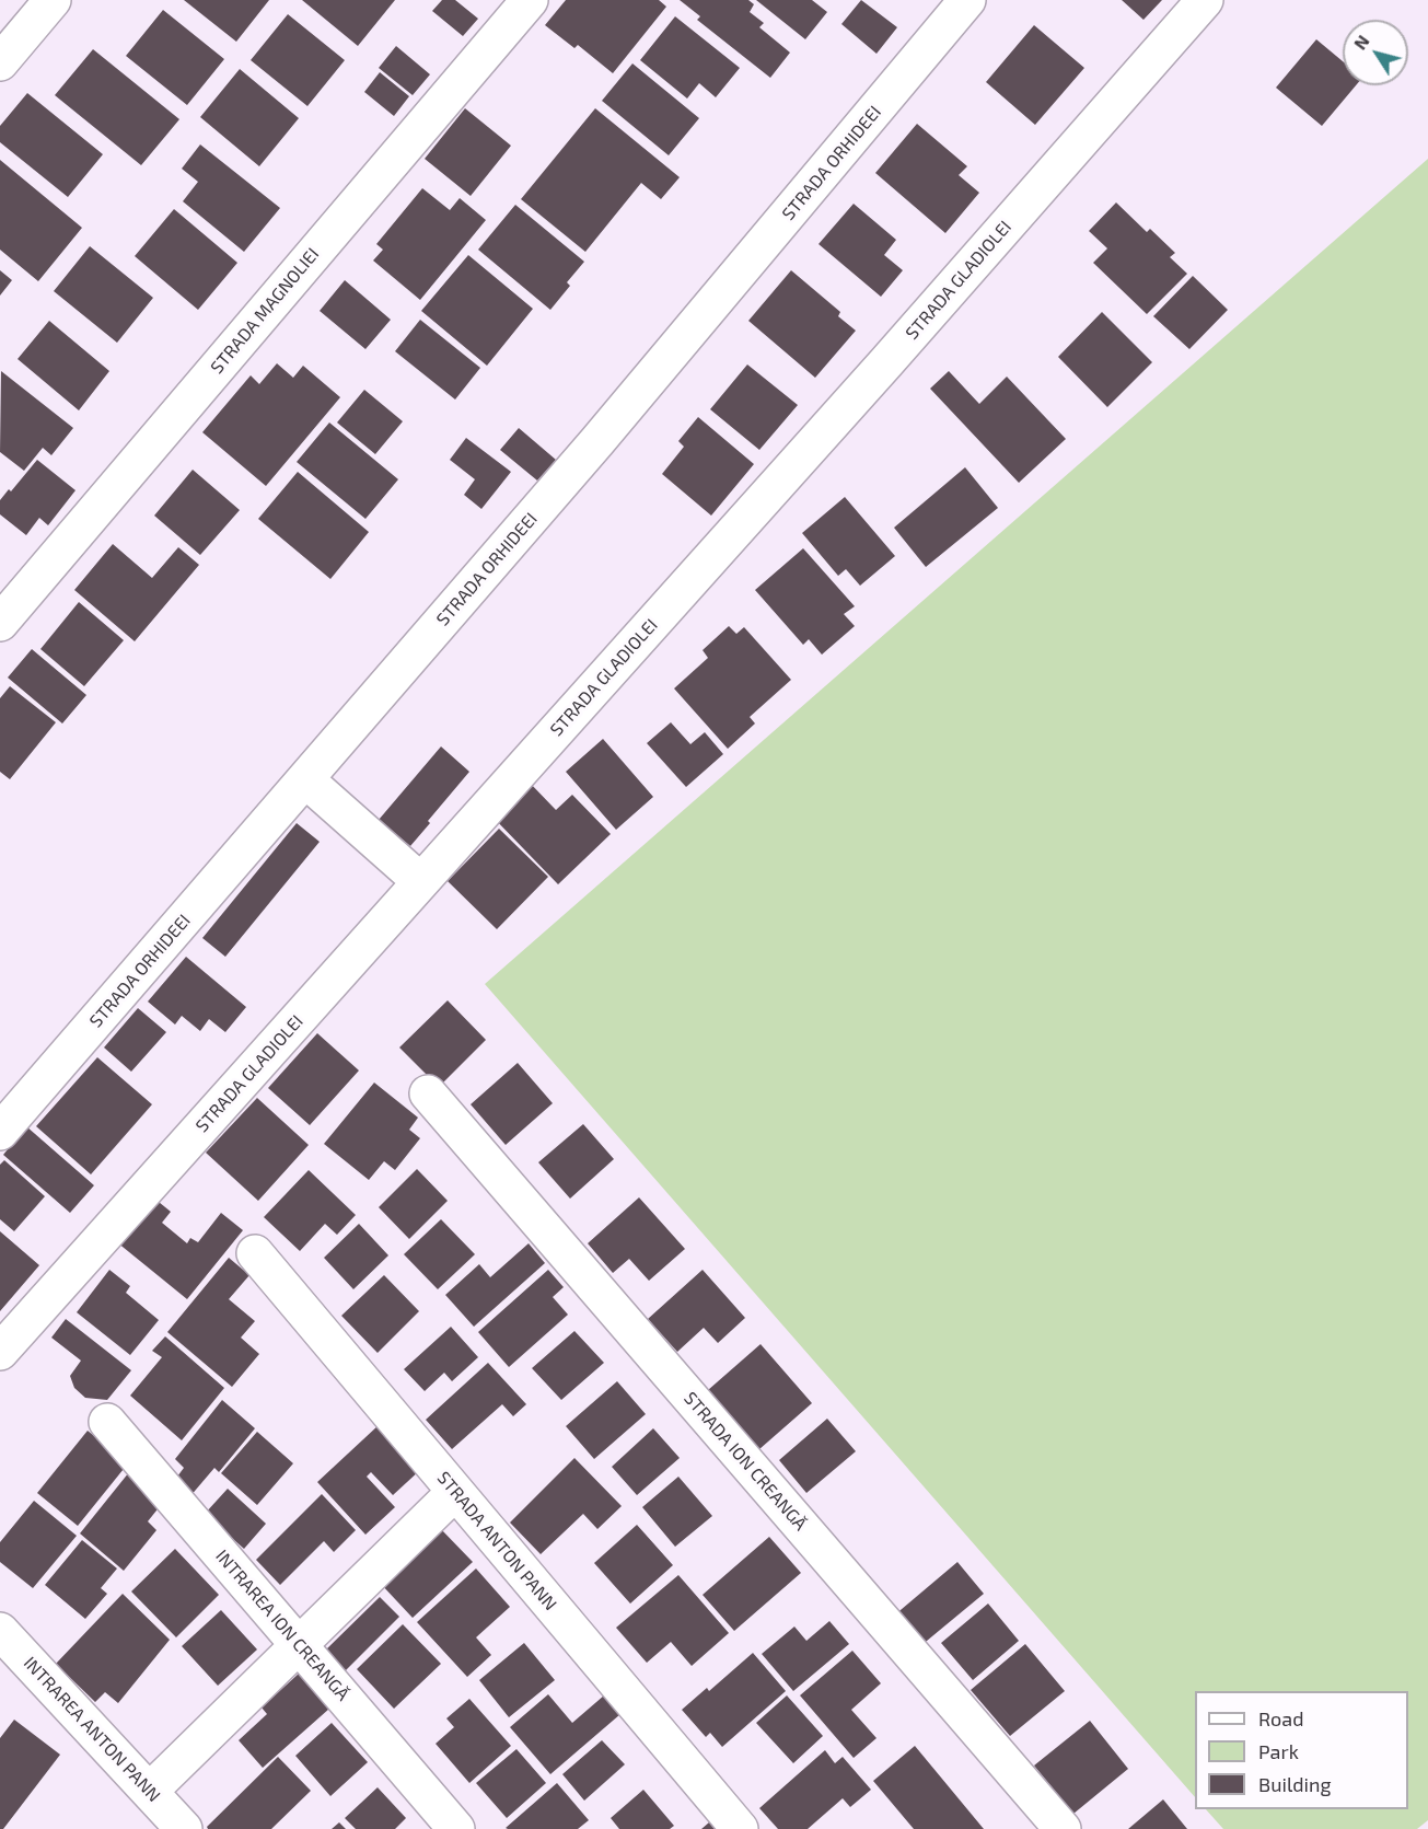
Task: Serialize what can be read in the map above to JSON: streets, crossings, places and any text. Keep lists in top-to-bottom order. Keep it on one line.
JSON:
{"streets":{"street":["STRADA ORHIDEEI","STRADA GLADIOLEI","STRADA MAGNOLIEI","STRADA ION CREANGĂ","STRADA ANTON PANN","INTRAREA ION CREANGĂ","INTRAREA ANTON PANN"]},"legend":["Road","Park","Building"],"north":"top left"}
